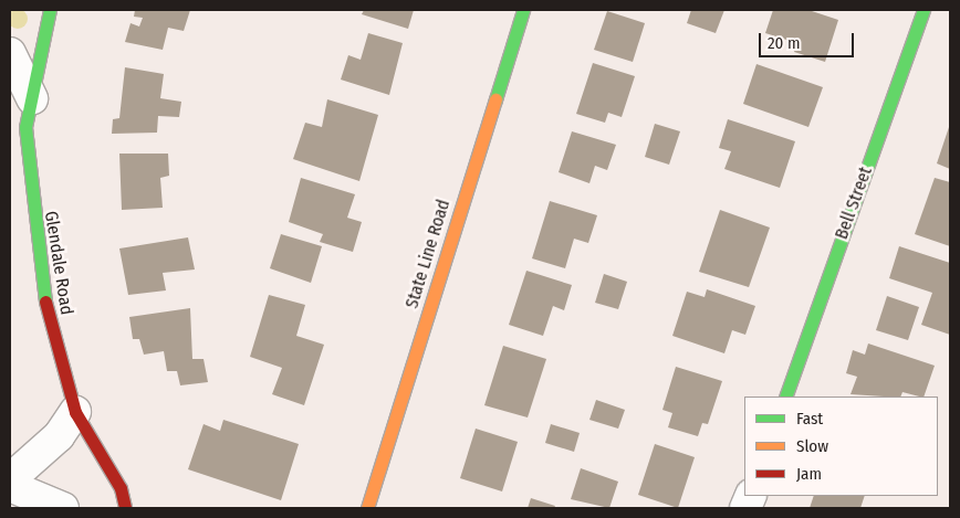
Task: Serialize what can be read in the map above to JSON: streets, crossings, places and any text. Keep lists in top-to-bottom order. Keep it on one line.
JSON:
{"streets":{"street":["Bell Street","State Line Road","Glendale Road"]},"legend":["Fast","Slow","Jam"],"scale_bar":"20 m"}
